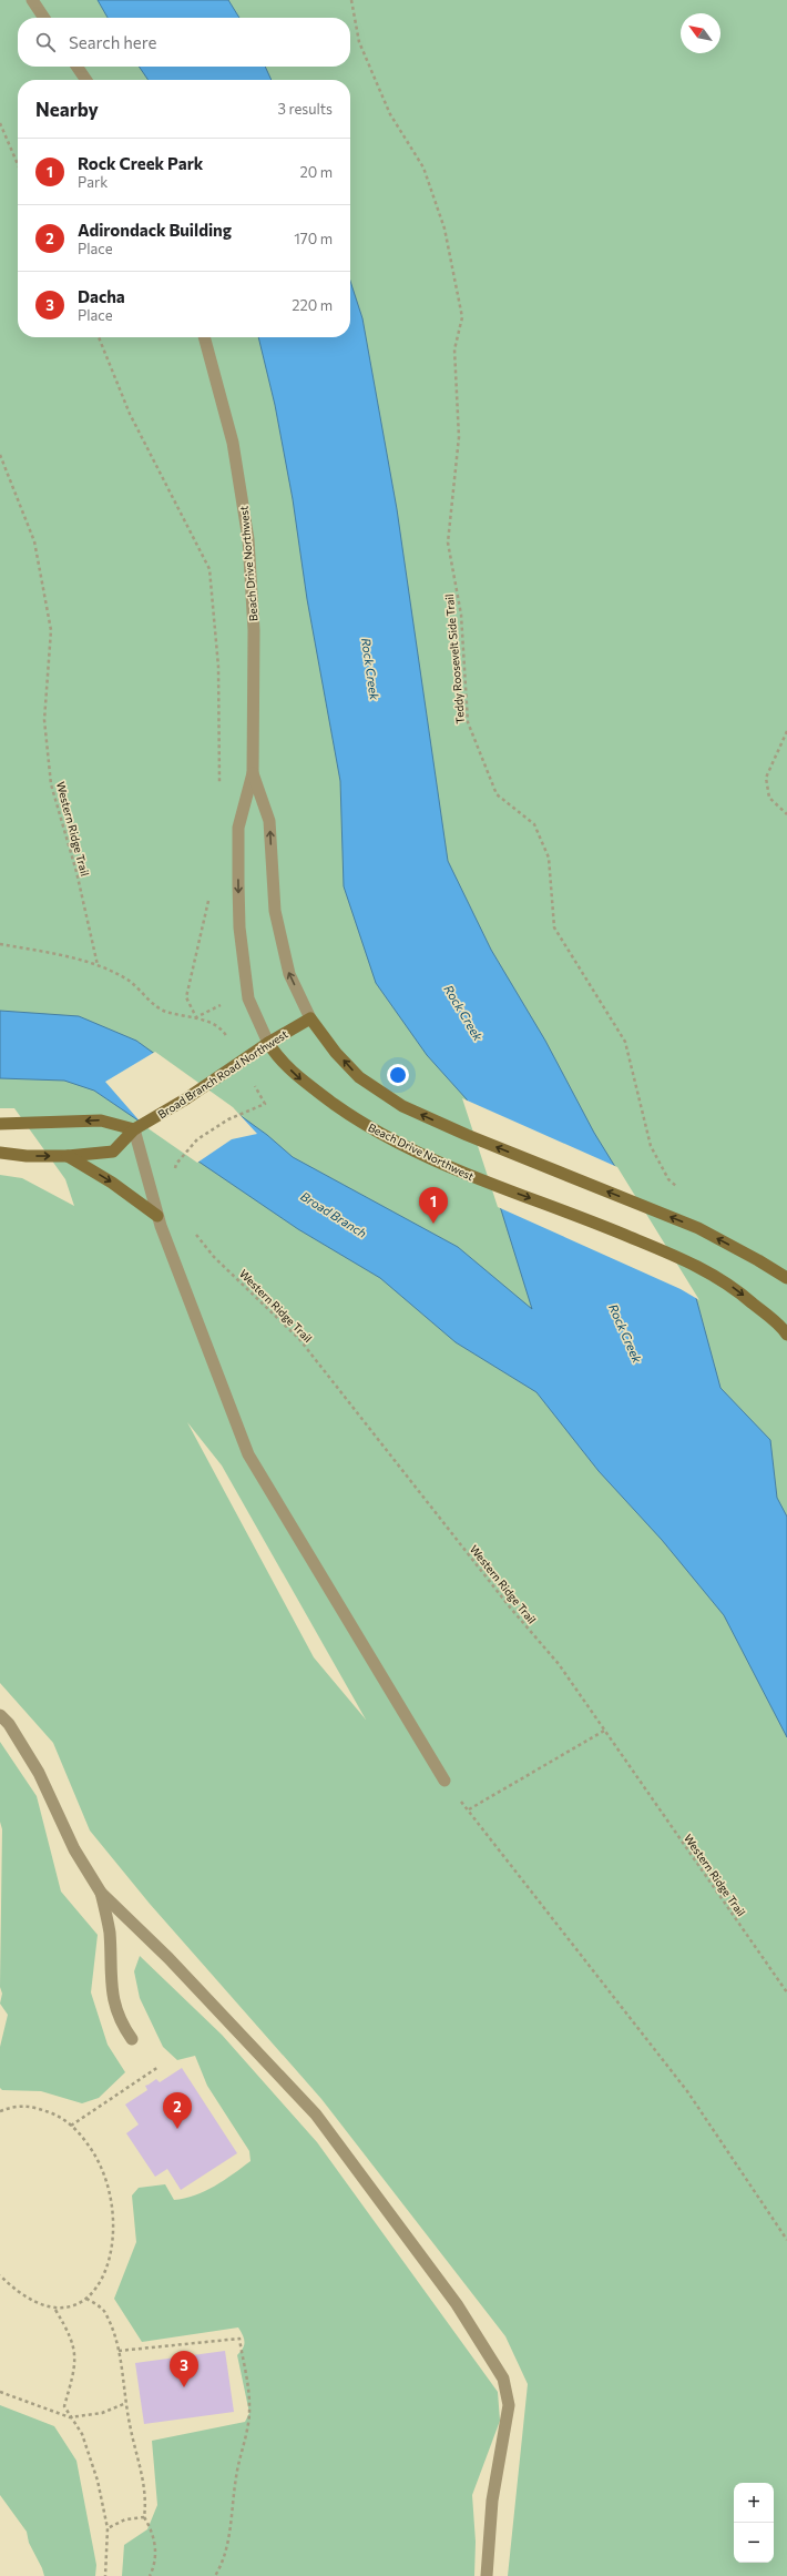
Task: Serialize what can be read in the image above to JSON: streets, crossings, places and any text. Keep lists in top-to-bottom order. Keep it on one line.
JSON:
{"streets":{"main road":["Beach Drive Northwest","Broad Branch Road Northwest"],"path":["Teddy Roosevelt Side Trail","Western Ridge Trail"]},"crossings":[["Beach Drive Northwest","Broad Branch Road Northwest"]],"water":["Rock Creek","Broad Branch"],"north":"top left","page":{"search":"Search here","heading":["Nearby","3 results"],"list":[{"mark":"1","name":"Rock Creek Park","note":"Park","value":"20 m"},{"mark":"2","name":"Adirondack Building","note":"Place","value":"170 m"},{"mark":"3","name":"Dacha","note":"Place","value":"220 m"}],"pins":["1","2","3"],"map_buttons":["+","−"]}}
